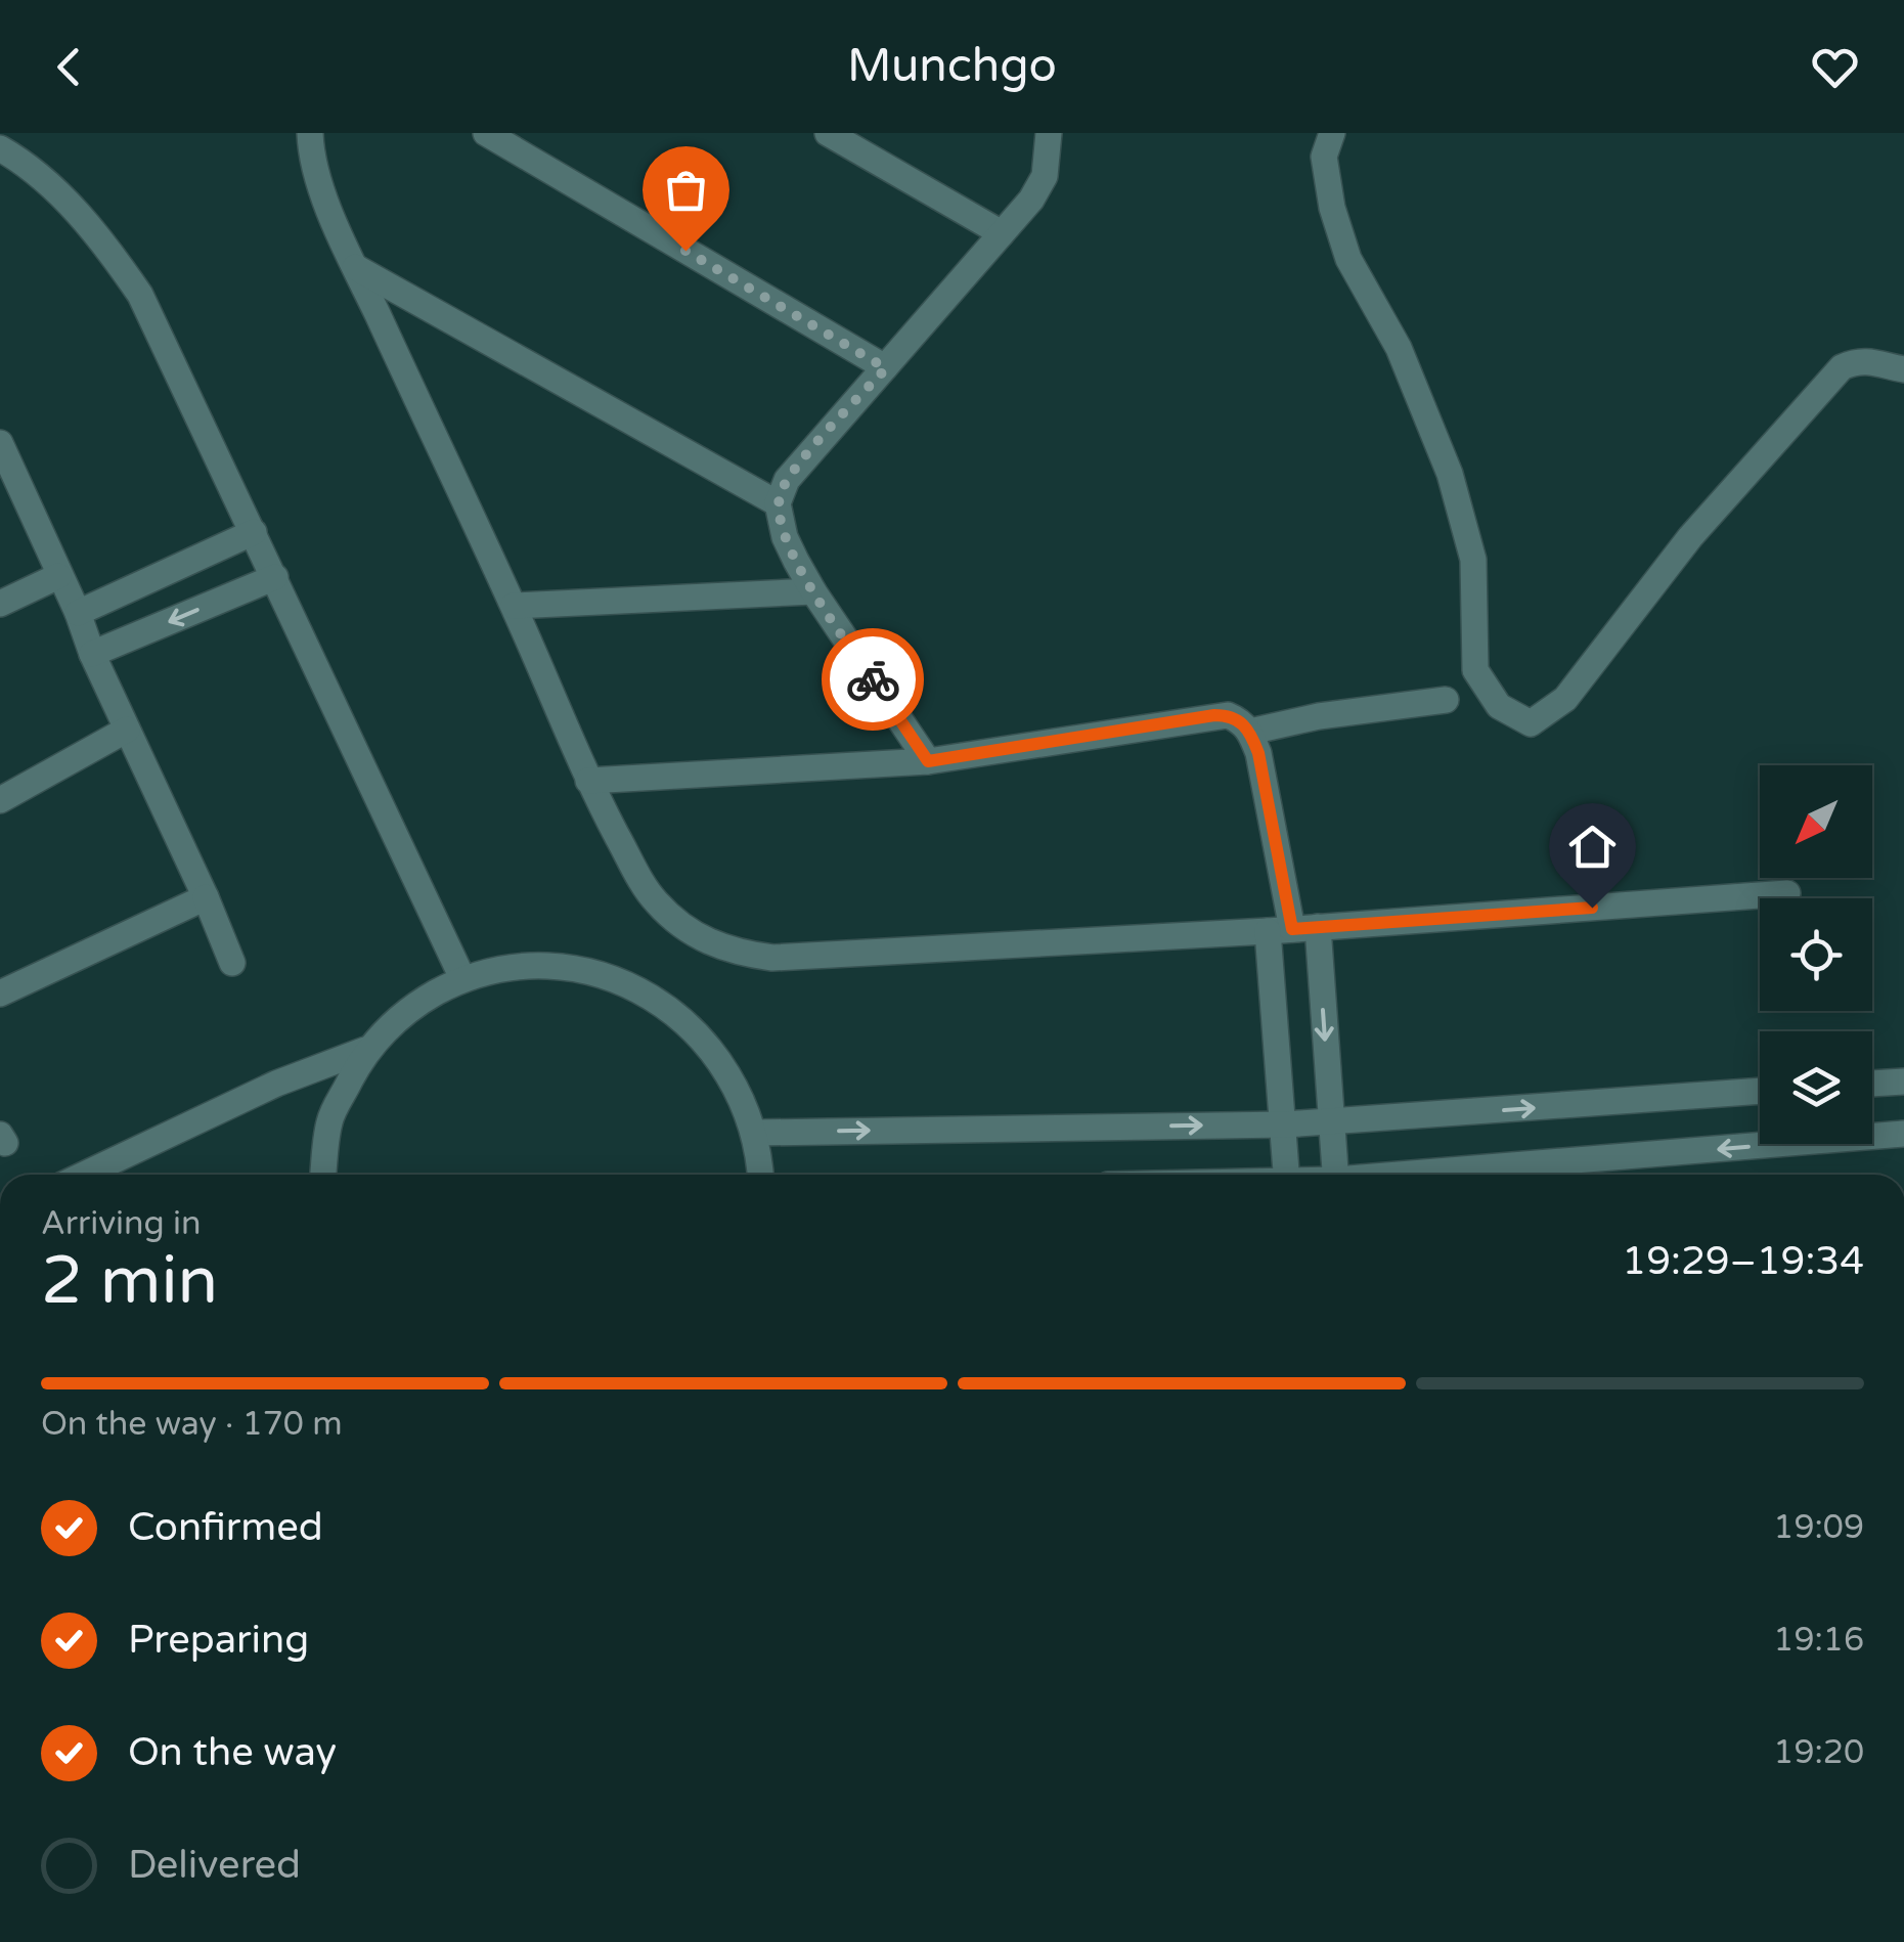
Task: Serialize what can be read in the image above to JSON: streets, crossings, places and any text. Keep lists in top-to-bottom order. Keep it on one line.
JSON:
{"north":"bottom left","page":{"header":"Munchgo","heading":["2 min","Arriving in","19:29–19:34"],"bar":"On the way · 170 m","list":[["Confirmed","19:09"],["Preparing","19:16"],["On the way","19:20"],"Delivered"]}}
